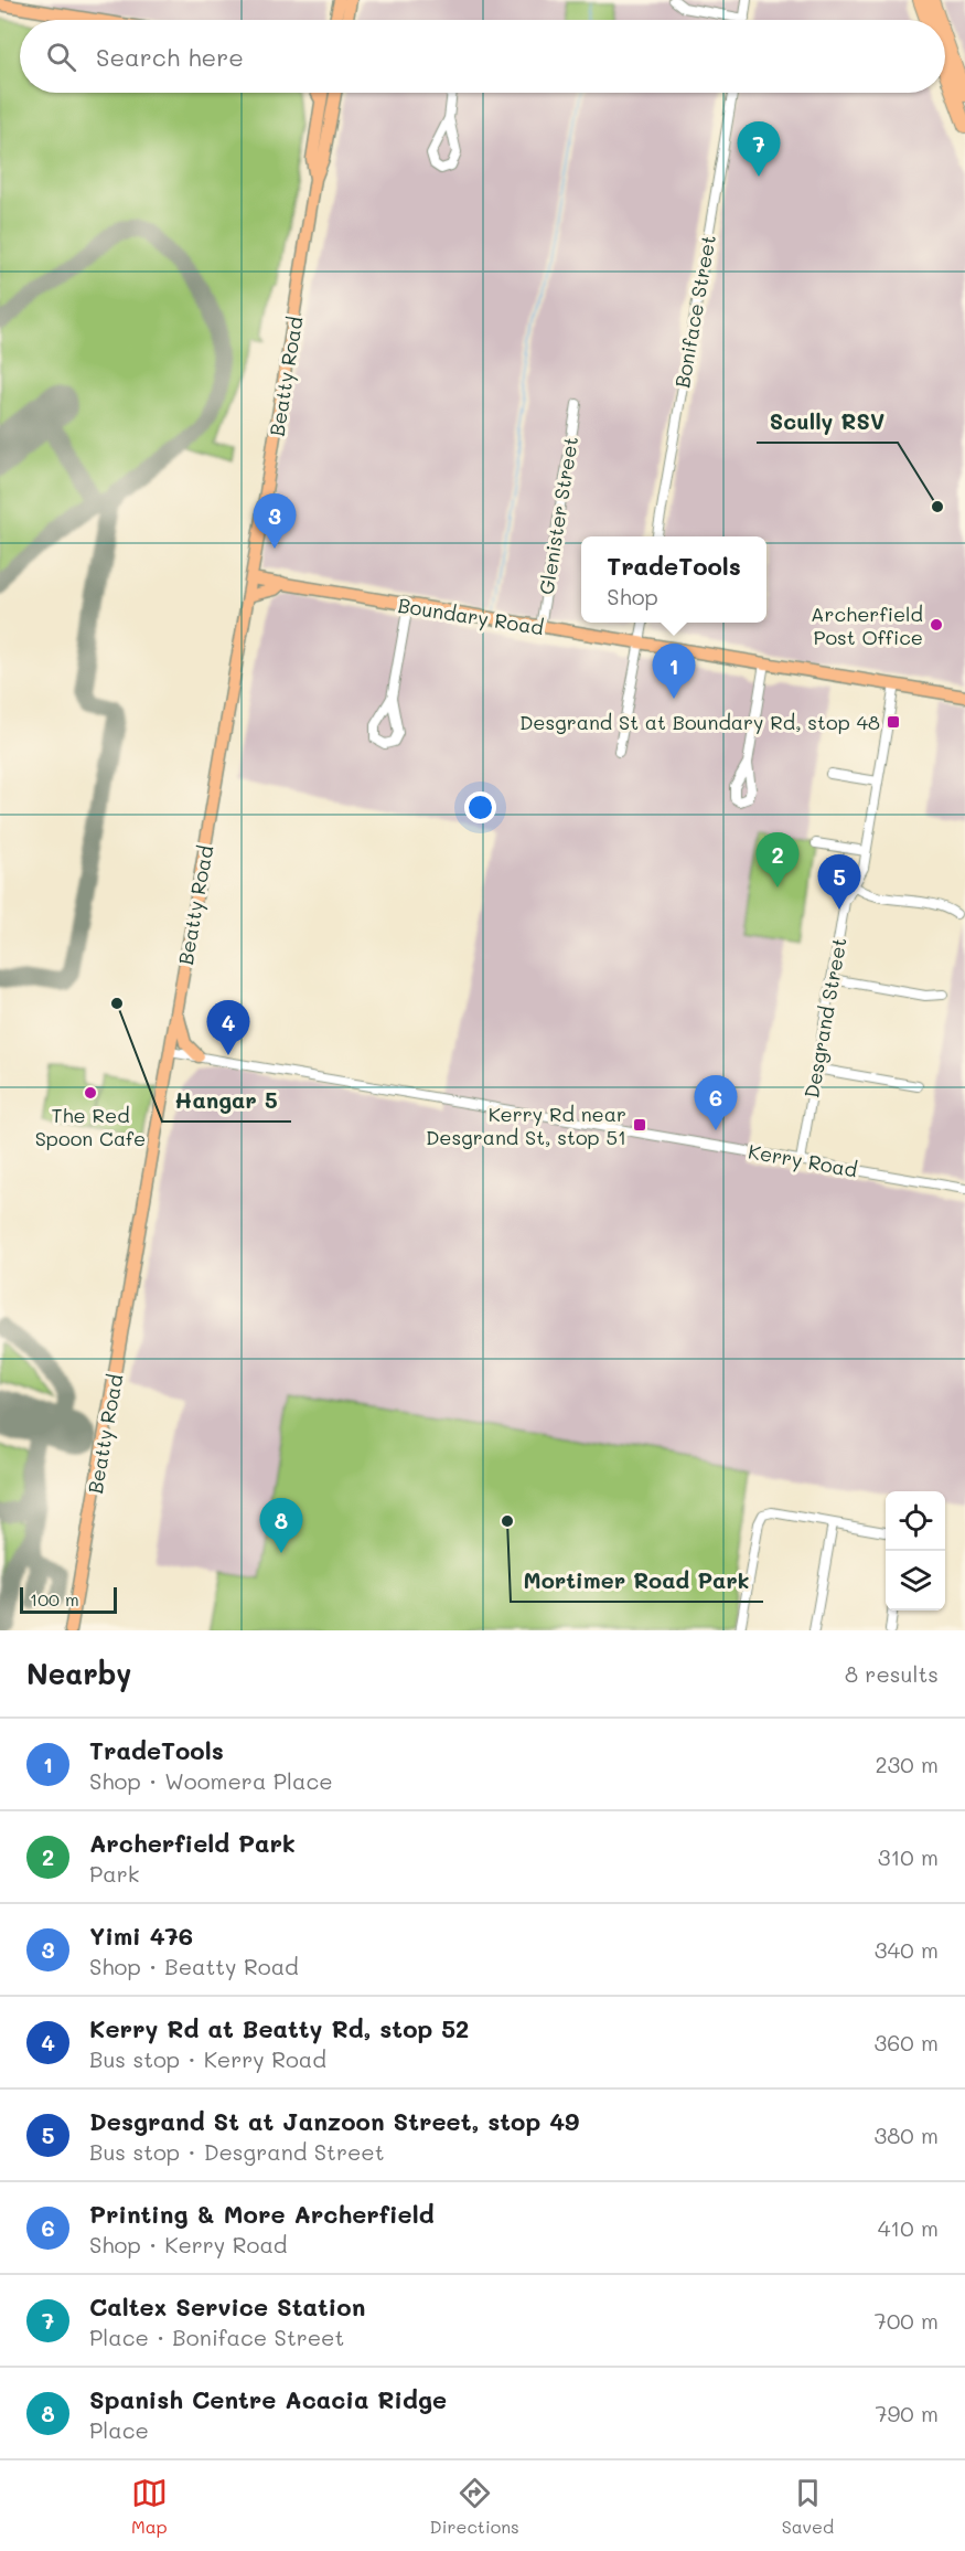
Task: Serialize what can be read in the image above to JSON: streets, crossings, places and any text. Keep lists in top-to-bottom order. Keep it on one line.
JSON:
{"streets":{"main road":["Beatty Road","Boundary Road"],"street":["Boniface Street","Glenister Street","Desgrand Street","Kerry Road"]},"crossings":[["Beatty Road","Boundary Road"],["Beatty Road","Kerry Road"],["Glenister Street","Boundary Road"],["Boundary Road","Desgrand Street"],["Desgrand Street","Kerry Road"]],"places":{"other":["Scully RSV","Archerfield Post Office","Hangar 5","The Red Spoon Cafe","Mortimer Road Park"],"transit":["Desgrand St at Boundary Rd, stop 48","Kerry Rd near Desgrand St, stop 51"]},"scale_bar":"100 m","page":{"search":"Search here","pins":["7","3","1","2","5","4","6","8"],"popup":["TradeTools","Shop"],"scale":"100 m","heading":["Nearby","8 results"],"list":[{"mark":"1","name":"TradeTools","note":"Shop · Woomera Place","value":"230 m"},{"mark":"2","name":"Archerfield Park","note":"Park","value":"310 m"},{"mark":"3","name":"Yimi 476","note":"Shop · Beatty Road","value":"340 m"},{"mark":"4","name":"Kerry Rd at Beatty Rd, stop 52","note":"Bus stop · Kerry Road","value":"360 m"},{"mark":"5","name":"Desgrand St at Janzoon Street, stop 49","note":"Bus stop · Desgrand Street","value":"380 m"},{"mark":"6","name":"Printing & More Archerfield","note":"Shop · Kerry Road","value":"410 m"},{"mark":"7","name":"Caltex Service Station","note":"Place · Boniface Street","value":"700 m"},{"mark":"8","name":"Spanish Centre Acacia Ridge","note":"Place","value":"790 m"}],"nav":["Map","Directions","Saved"]}}
